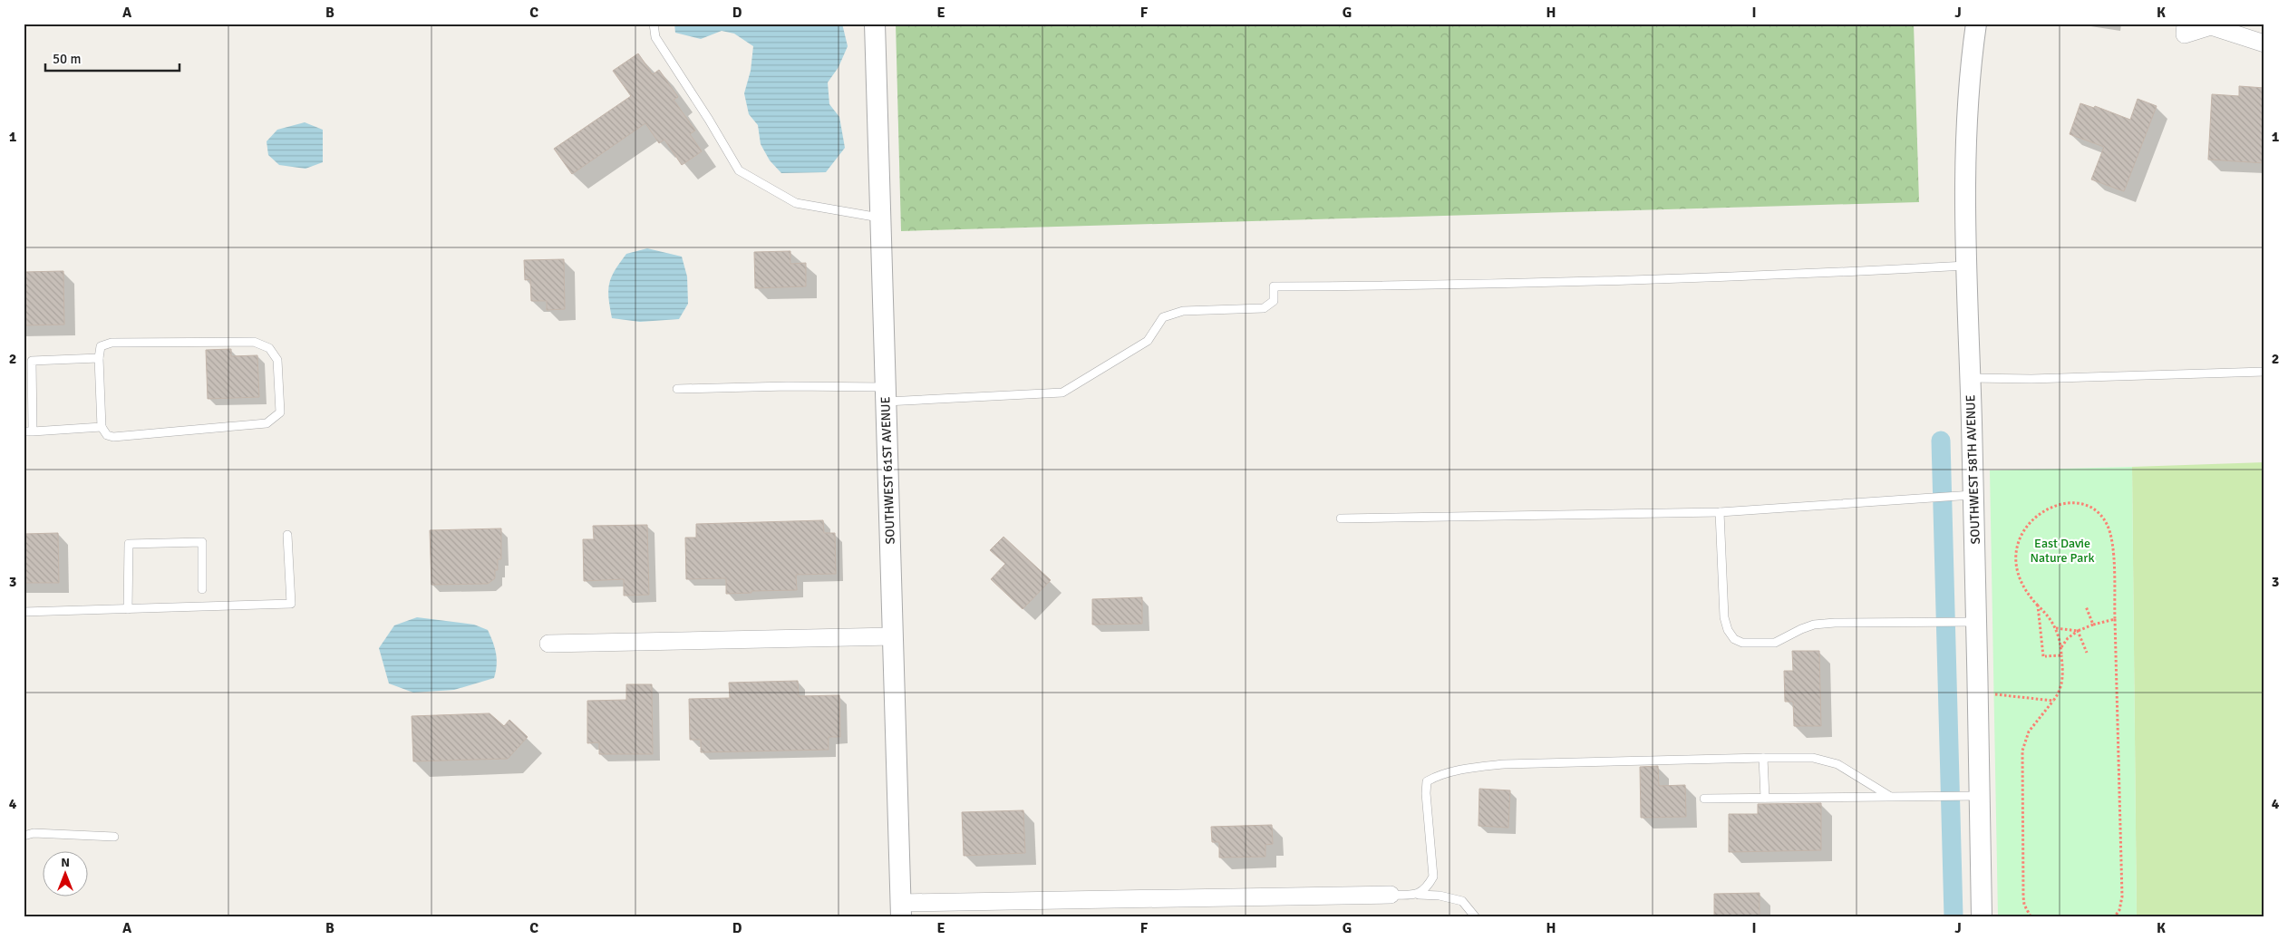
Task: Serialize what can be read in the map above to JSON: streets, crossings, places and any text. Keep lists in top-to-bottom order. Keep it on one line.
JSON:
{"streets":{"street":["SOUTHWEST 58TH AVENUE","SOUTHWEST 61ST AVENUE"]},"parks":["East Davie Nature Park"],"scale_bar":"50 m","north":"top","grid":{"columns":["A","B","C","D","E","F","G","H","I","J","K"],"rows":["1","2","3","4"]}}
